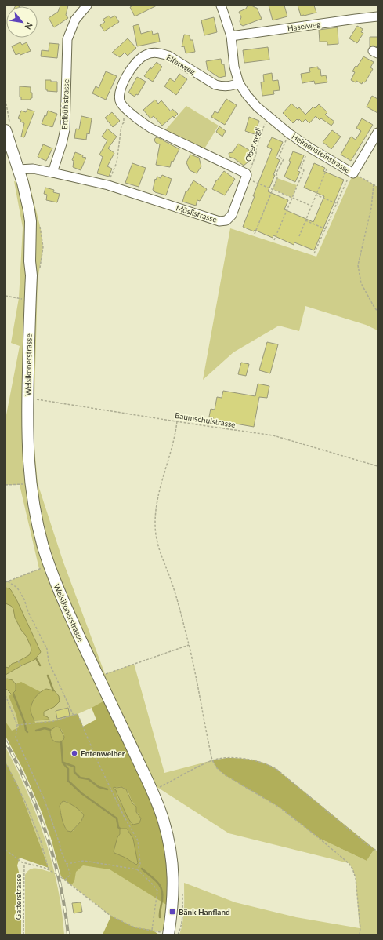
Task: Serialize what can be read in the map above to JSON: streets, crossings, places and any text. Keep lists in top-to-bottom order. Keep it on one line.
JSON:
{"streets":{"main road":["Welsikonerstrasse"],"street":["Haselweg","Elfenweg","Erdbühlstrasse","Heimensteinstrasse","Möslistrasse"],"path":["Oberwegli","Baumschulstrasse","Gatterstrasse"]},"crossings":[["Haselweg","Heimensteinstrasse"],["Elfenweg","Heimensteinstrasse"],["Erdbühlstrasse","Möslistrasse"],["Oberwegli","Heimensteinstrasse"],["Oberwegli","Möslistrasse"],["Welsikonerstrasse","Baumschulstrasse"]],"places":{"other":["Entenweiher"],"transit":["Bänk Hanfland"]},"north":"bottom right"}
